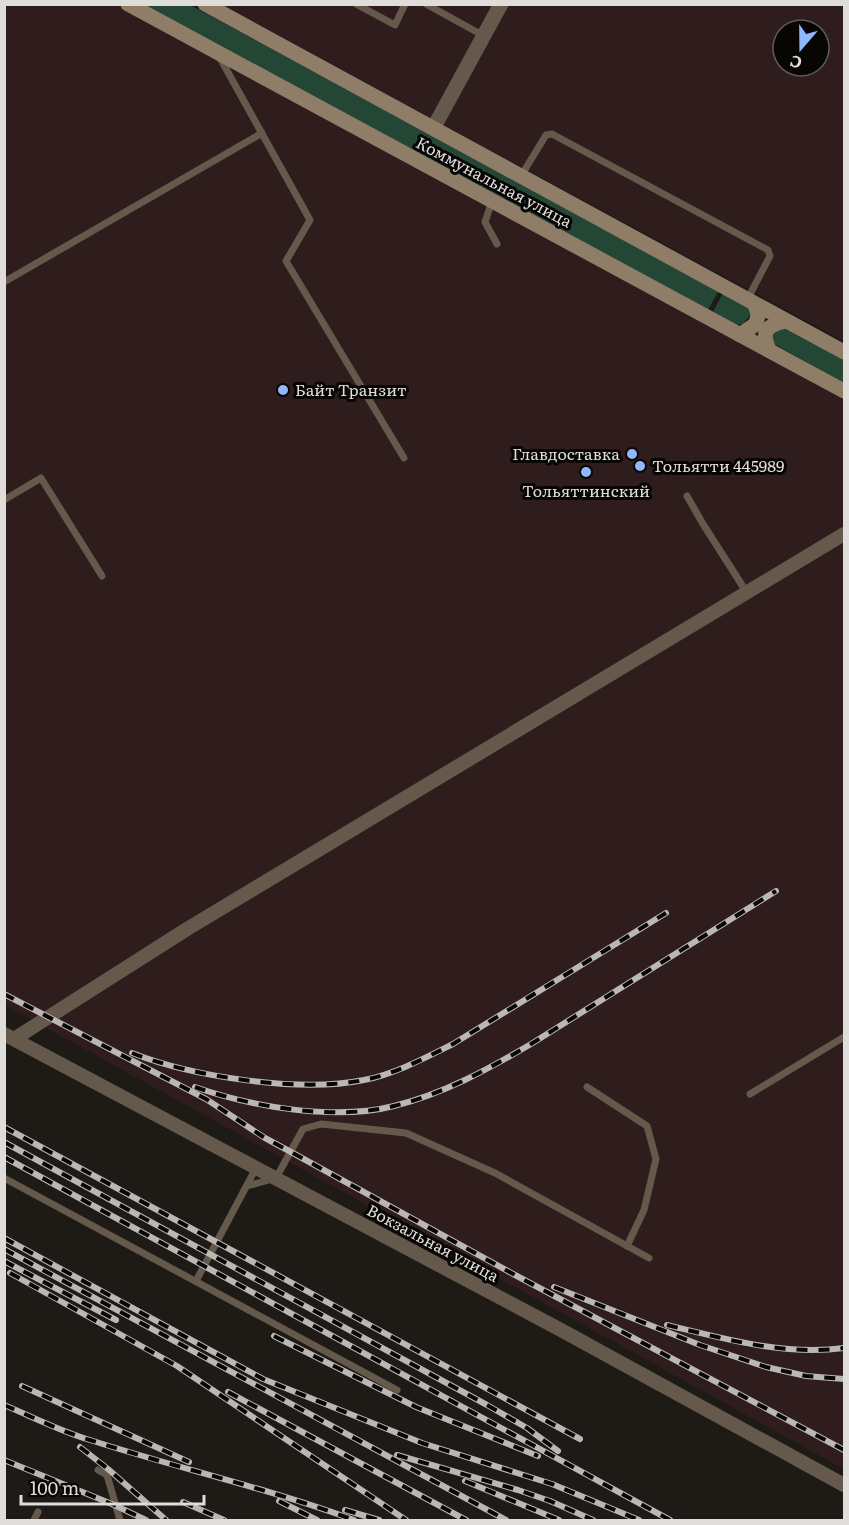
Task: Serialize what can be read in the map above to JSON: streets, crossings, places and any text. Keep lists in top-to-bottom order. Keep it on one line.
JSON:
{"streets":{"main road":["Коммунальная улица"],"street":["Вокзальная улица"]},"places":["Байт Транзит","Главдоставка","Тольятти 445989","Тольяттинский"],"scale_bar":"100 m","north":"bottom"}
